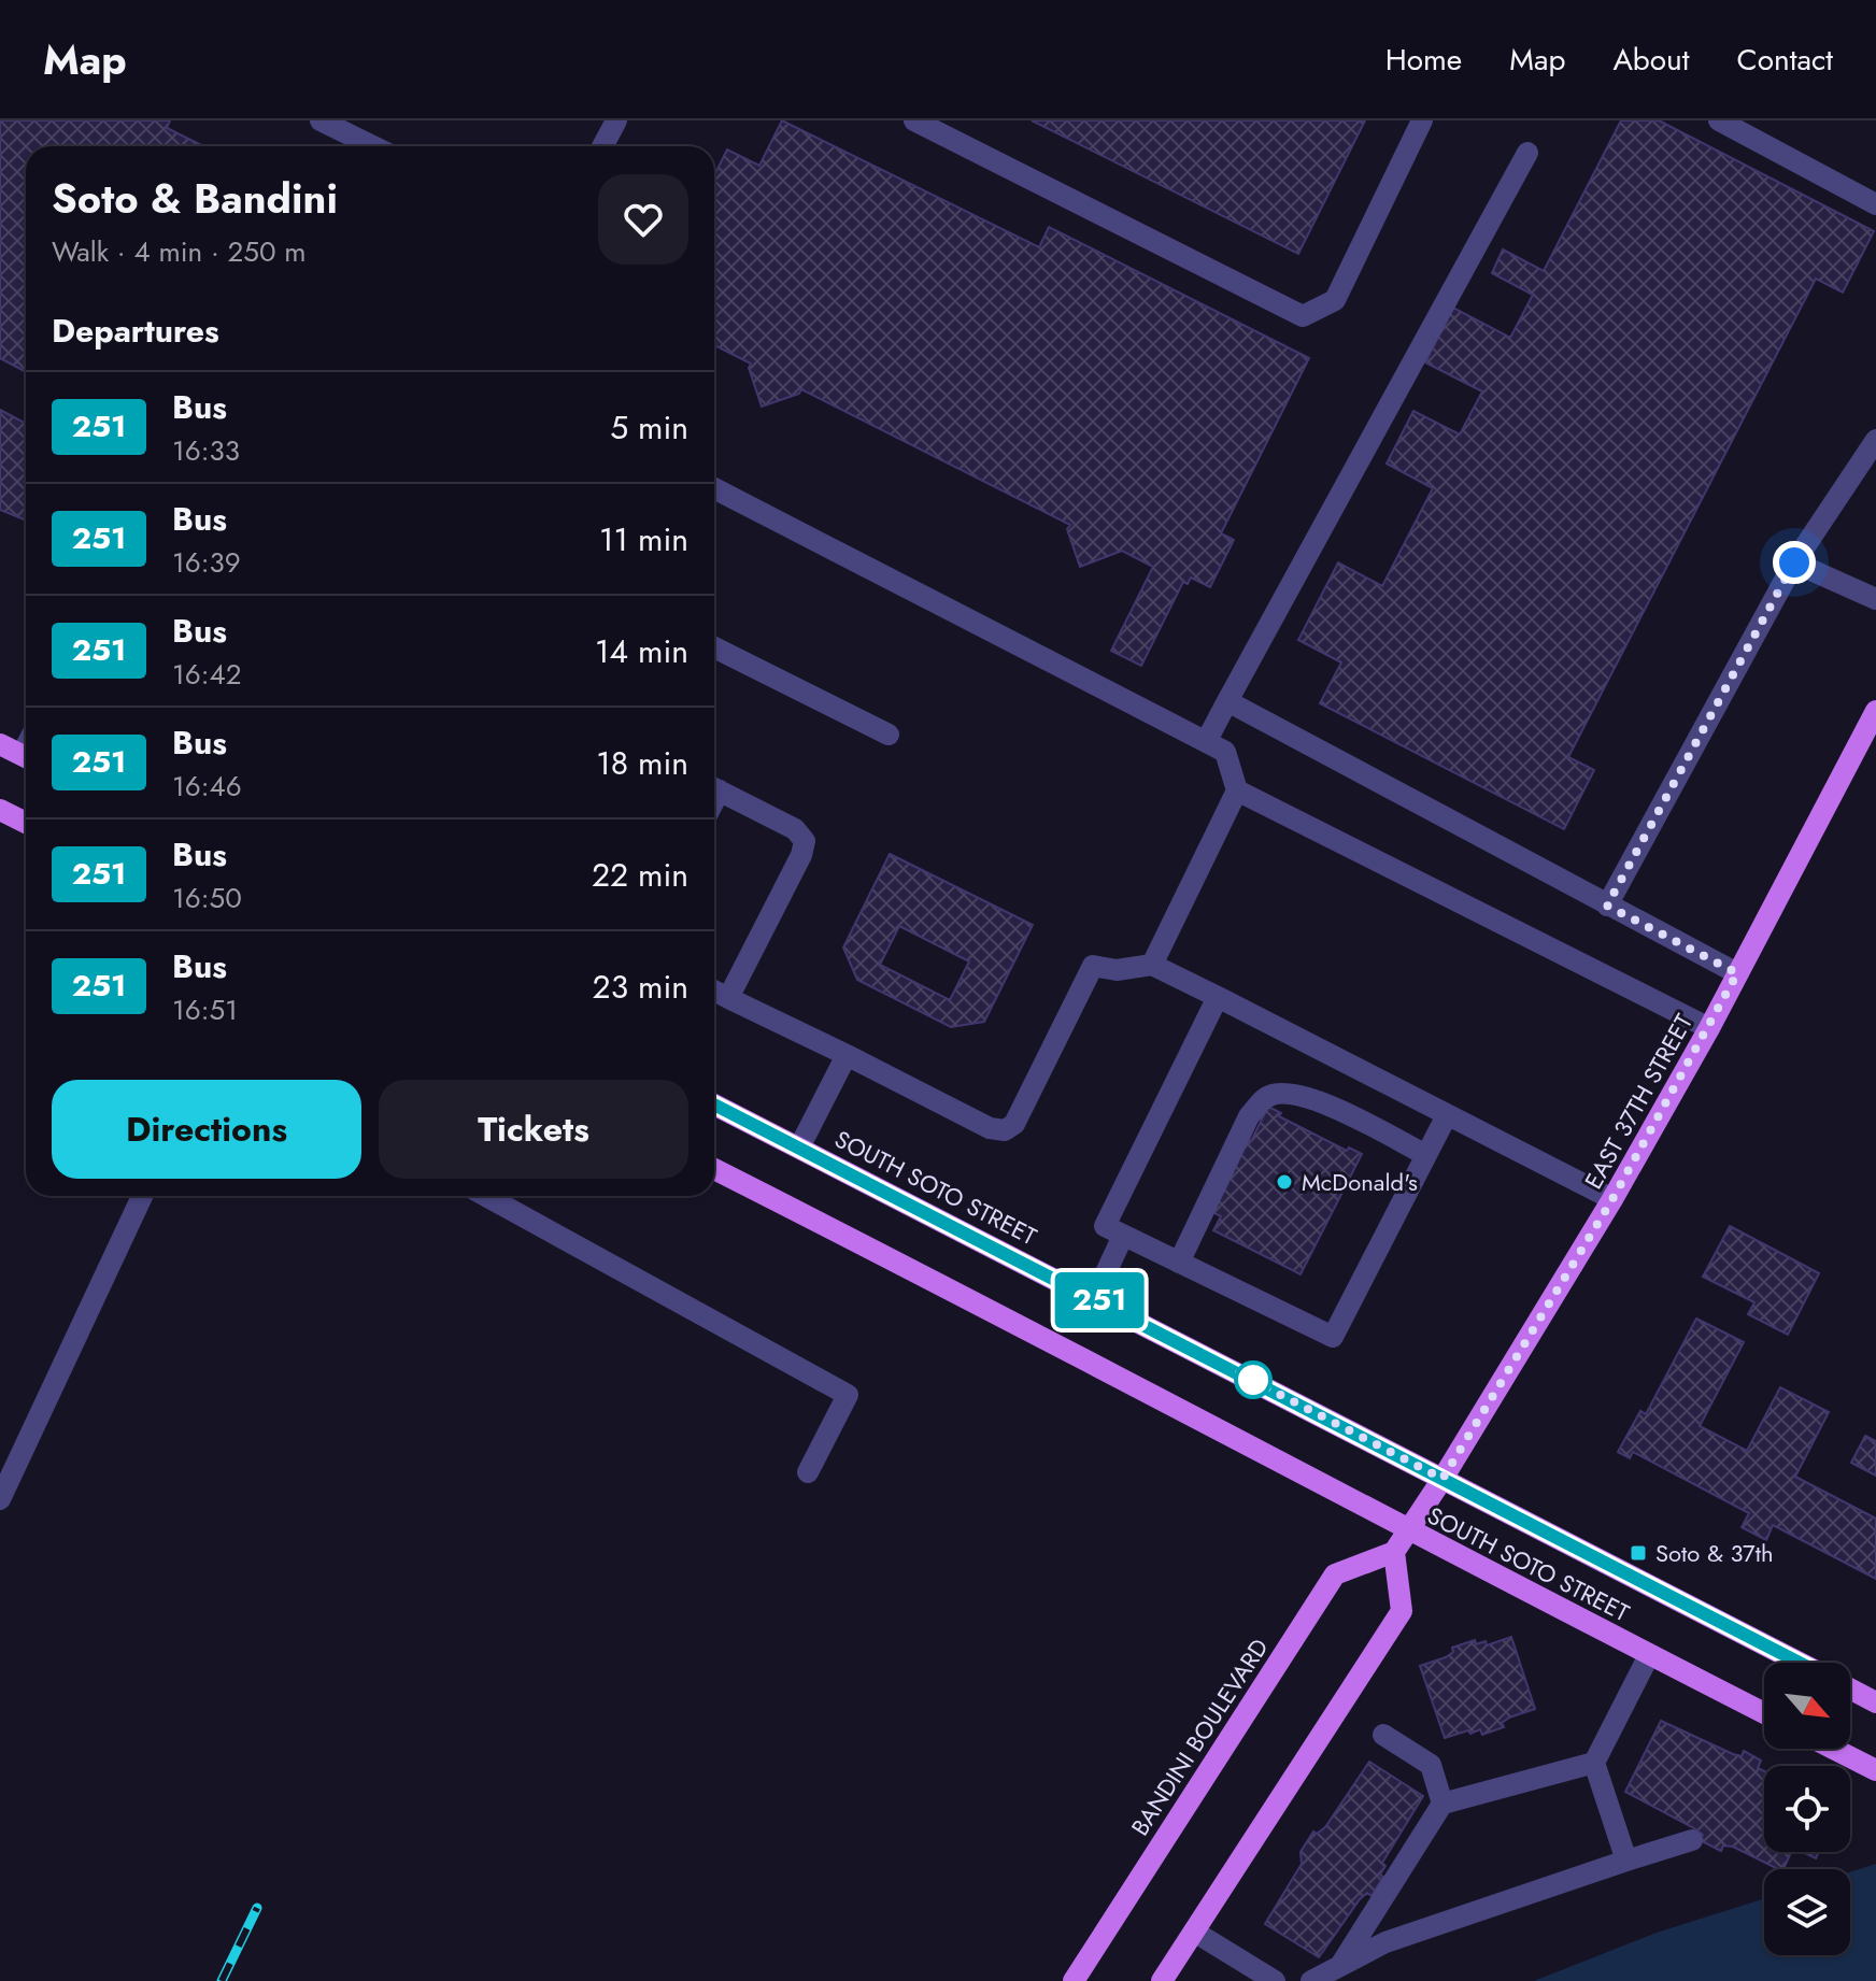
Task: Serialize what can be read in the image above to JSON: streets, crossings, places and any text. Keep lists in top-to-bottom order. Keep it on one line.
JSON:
{"streets":{"main road":["EAST 37TH STREET","SOUTH SOTO STREET","BANDINI BOULEVARD"]},"crossings":[["EAST 37TH STREET","SOUTH SOTO STREET"]],"places":{"other":["McDonald's"],"transit":["Soto & 37th"]},"lines":["bus line 251"],"north":"bottom right","page":{"header":"Map","nav":["Home","Map","About","Contact"],"on_map":"251","heading":[["Soto & Bandini","Walk · 4 min · 250 m"],"Departures"],"list":[{"mark":"251","name":"Bus","note":"16:33","value":"5 min"},{"mark":"251","name":"Bus","note":"16:39","value":"11 min"},{"mark":"251","name":"Bus","note":"16:42","value":"14 min"},{"mark":"251","name":"Bus","note":"16:46","value":"18 min"},{"mark":"251","name":"Bus","note":"16:50","value":"22 min"},{"mark":"251","name":"Bus","note":"16:51","value":"23 min"}],"buttons":["Directions","Tickets"]}}
